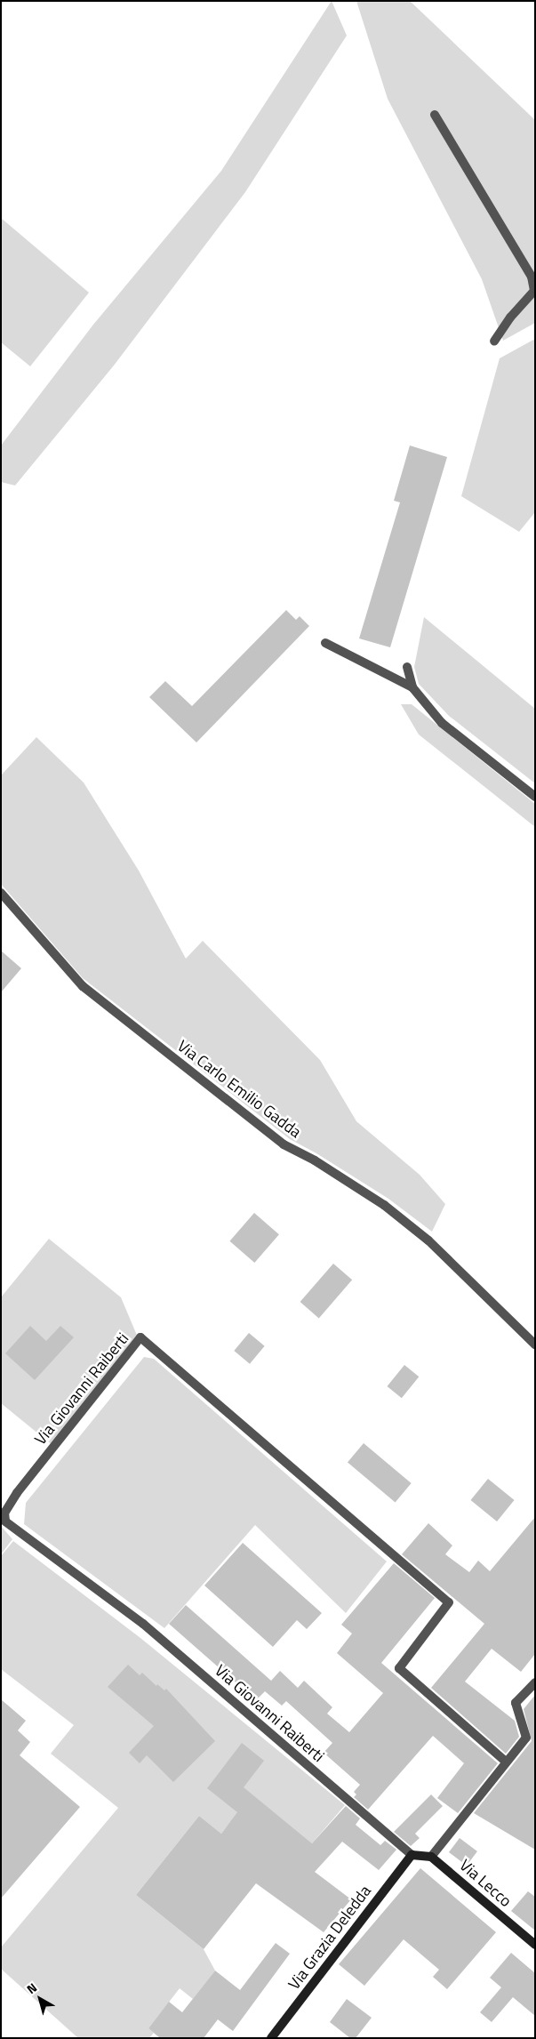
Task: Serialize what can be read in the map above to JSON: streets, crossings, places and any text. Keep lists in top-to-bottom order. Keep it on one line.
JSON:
{"streets":{"street":["Via Carlo Emilio Gadda","Via Giovanni Raiberti","Via Lecco","Via Grazia Deledda"]},"crossings":[["Via Giovanni Raiberti","Via Grazia Deledda"]],"north":"top left"}
